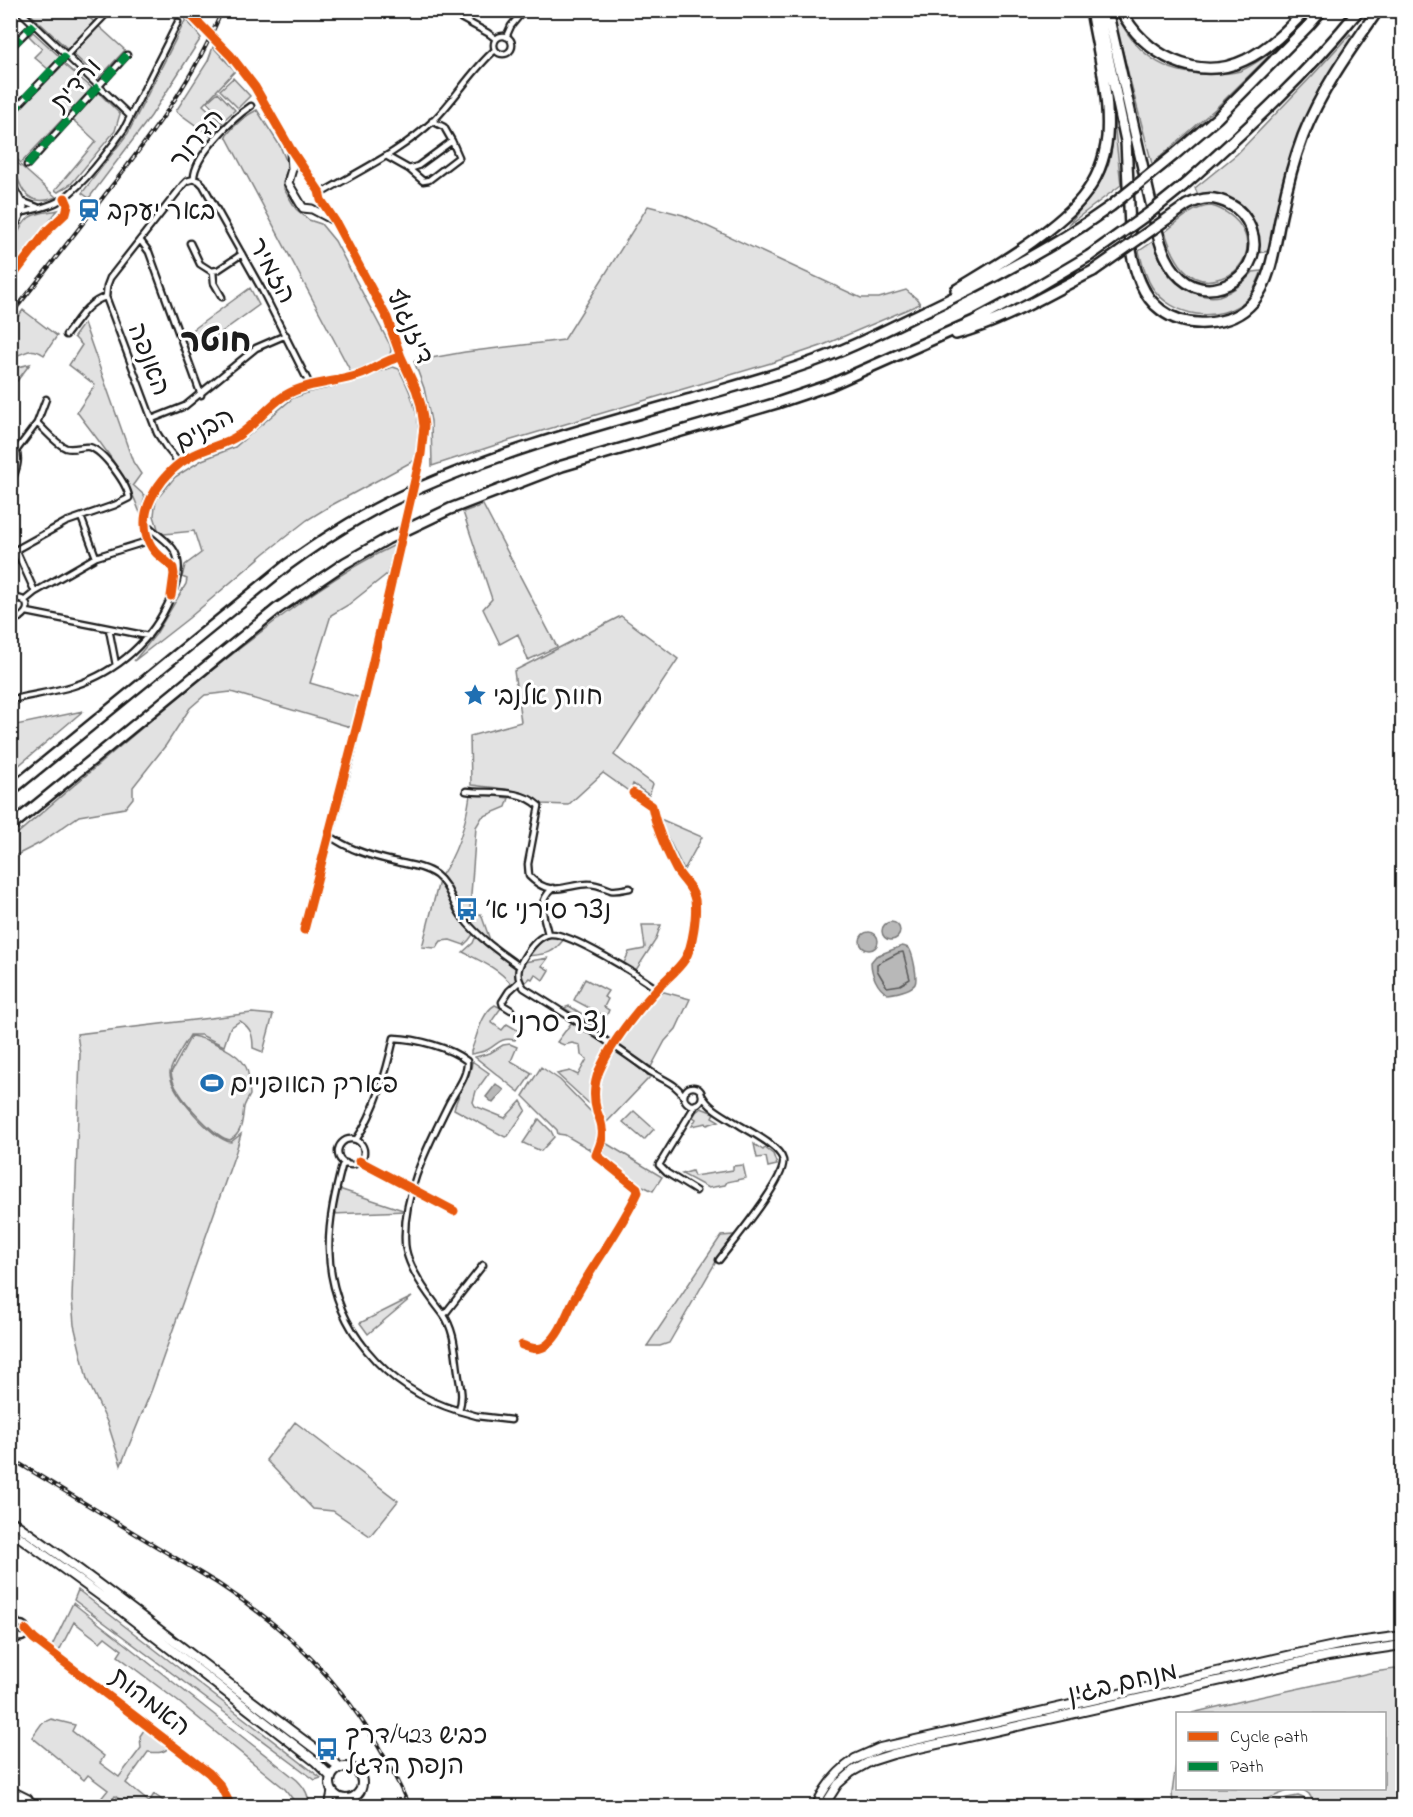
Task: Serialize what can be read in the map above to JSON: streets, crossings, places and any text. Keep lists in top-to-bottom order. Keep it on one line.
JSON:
{"streets":{"main road":["מנחם בגין"],"street":["ורדית","הדרור","הזמיר","דיזנגוף","האנפה","הבנים","האמהות"]},"crossings":[["הדרור","הזמיר"],["הדרור","האנפה"],["הזמיר","הבנים"],["דיזנגוף","הבנים"],["האנפה","הבנים"]],"districts":["חוטר","נצר סרני"],"places":{"station":["באר יעקב"],"place":["חוות אלנבי"],"bus stop":["נצר סירני א׳","כביש 423/דרך הנפת הדגל"],"sports":["פארק האופניים"]},"legend":["Cycle path","Path"]}
